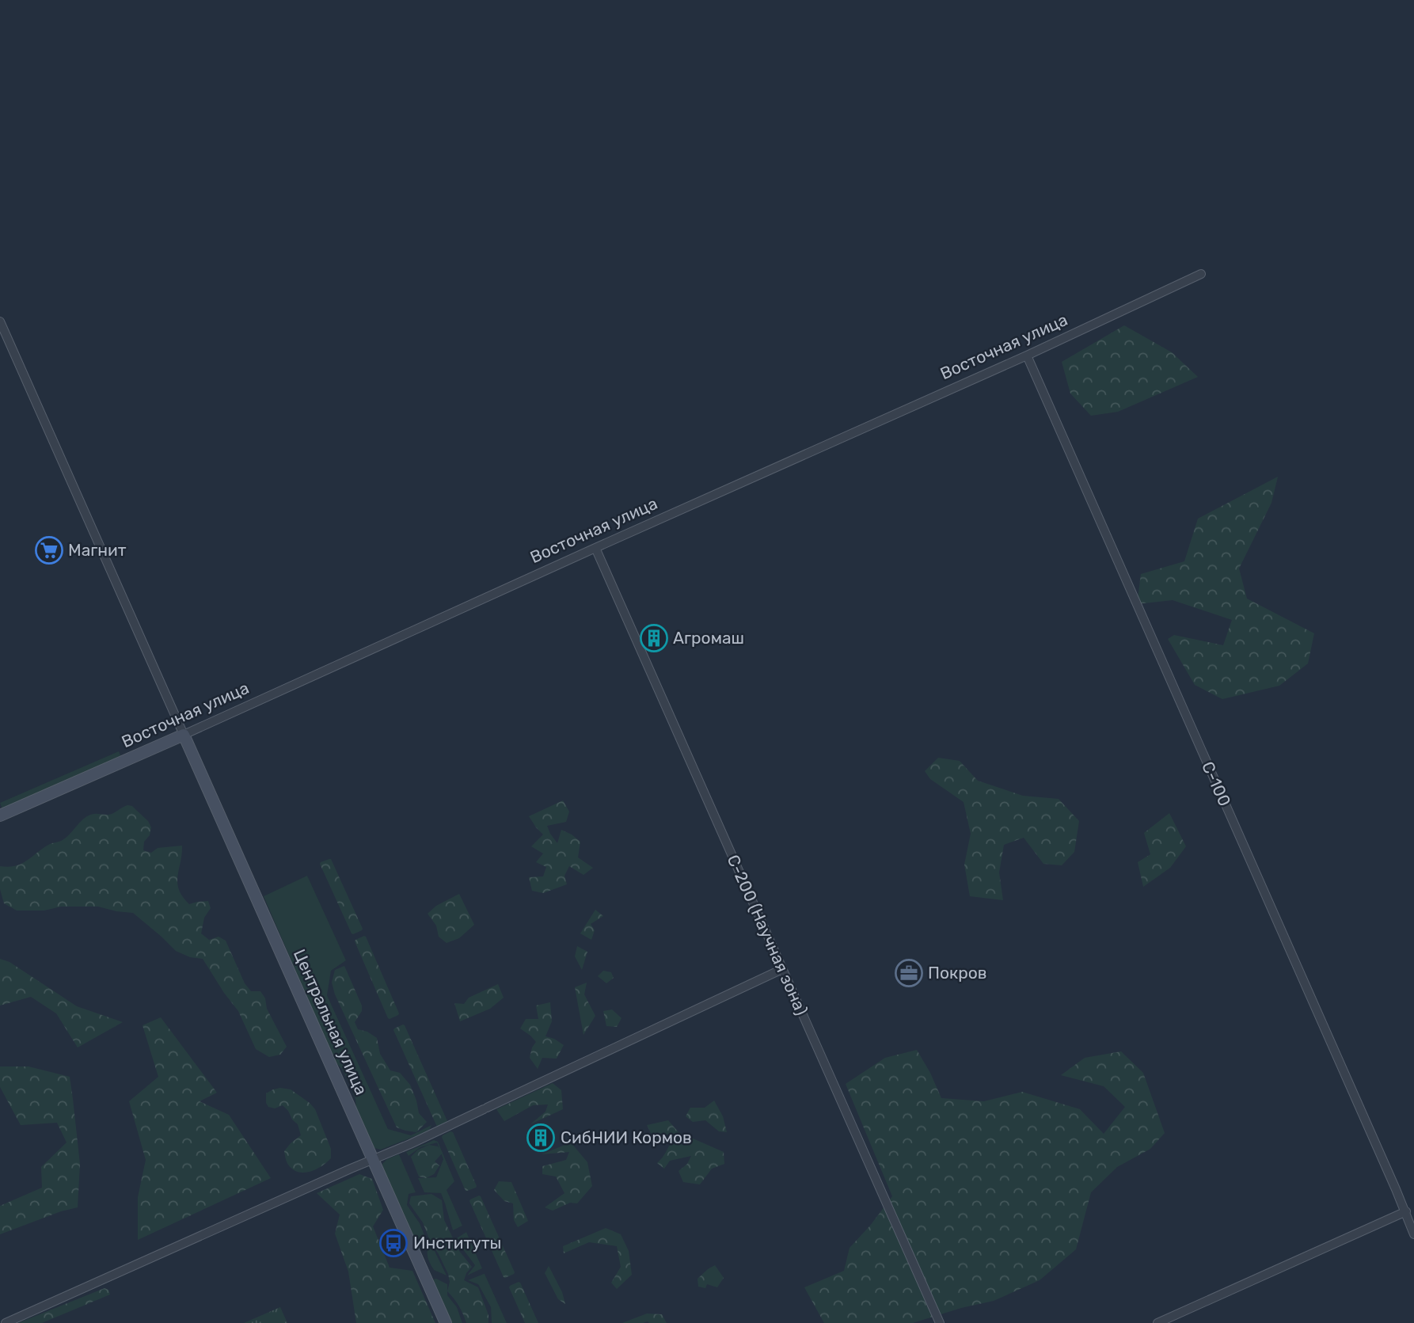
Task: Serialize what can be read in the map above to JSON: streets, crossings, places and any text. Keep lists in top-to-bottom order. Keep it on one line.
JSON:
{"streets":{"main road":["Восточная улица","Центральная улица"],"street":["С-100","С-200 (Научная зона)"]},"crossings":[["Восточная улица","С-100"],["Восточная улица","С-200 (Научная зона)"],["Восточная улица","Центральная улица"]],"places":{"supermarket":["Магнит"],"building":["Агромаш","СибНИИ Кормов"],"office":["Покров"],"bus stop":["Институты"]}}
